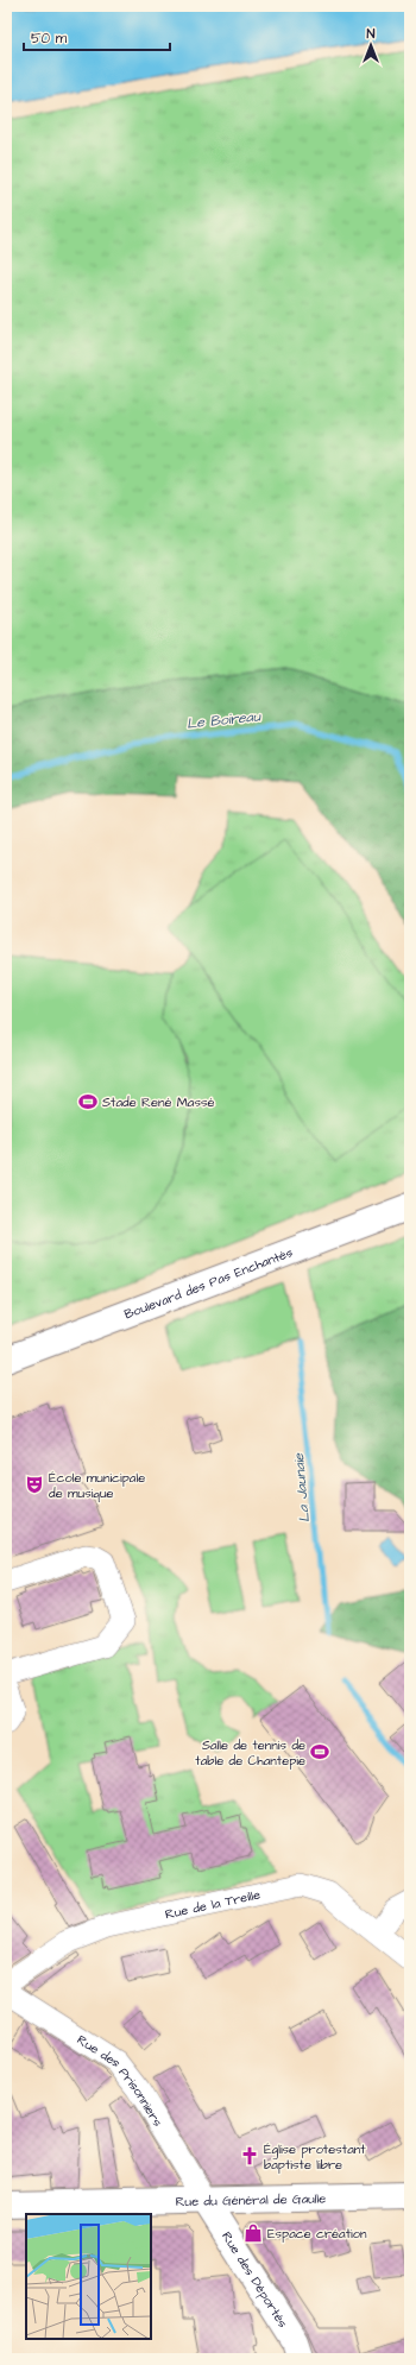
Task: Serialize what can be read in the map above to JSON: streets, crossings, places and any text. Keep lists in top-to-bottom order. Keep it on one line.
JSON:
{"streets":{"street":["Boulevard des Pas Enchantés","Rue de la Treille","Rue des Prisonniers","Rue du Général de Gaulle","Rue des Déportés"]},"crossings":[["Rue des Prisonniers","Rue du Général de Gaulle"],["Rue des Prisonniers","Rue des Déportés"],["Rue du Général de Gaulle","Rue des Déportés"]],"water":["Le Boireau","La Jaunaie"],"places":{"sports":["Stade René Massé","Salle de tennis de table de Chantepie"],"theatre":["École municipale de musique"],"church":["Église protestant baptiste libre"],"shop":["Espace création"]},"scale_bar":"50 m","north":"top"}
